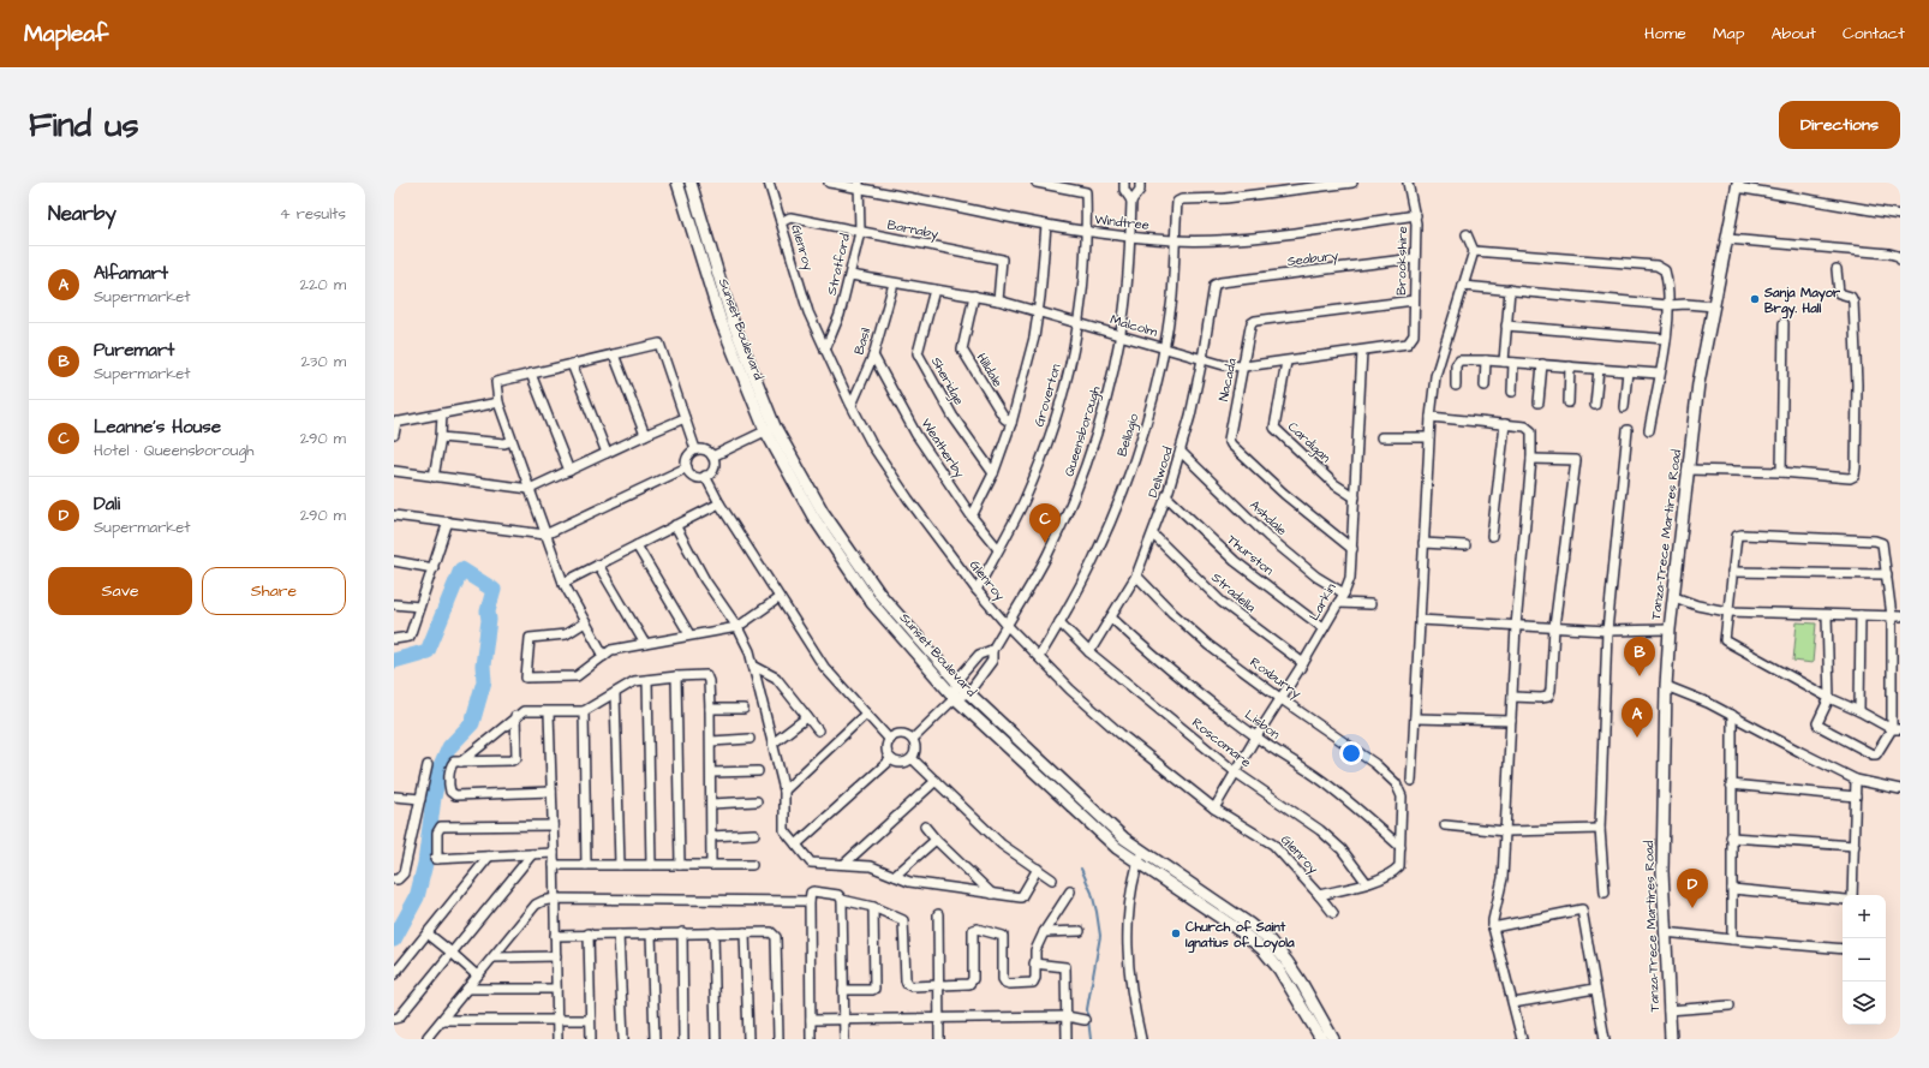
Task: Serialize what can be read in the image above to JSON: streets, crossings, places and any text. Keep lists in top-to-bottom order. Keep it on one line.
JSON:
{"streets":{"main road":["Sunset Boulevard","Tanza-Trece Martires Road"],"street":["Windtree","Barnaby","Glenroy","Seabury","Brookshire","Stratford","Malcolm","Basil","Hilldale","Nacada","Sheridge","Groverton","Queensborough","Bellagio","Cardigan","Weatherby","Dellwood","Ashdale","Thurston","Stradella","Larkin","Roxburry","Lisbon","Roscomare"]},"crossings":[["Windtree","Brookshire"],["Windtree","Stratford"],["Windtree","Groverton"],["Windtree","Queensborough"],["Windtree","Bellagio"],["Barnaby","Glenroy"],["Barnaby","Stratford"],["Barnaby","Malcolm"],["Glenroy","Stratford"],["Glenroy","Basil"],["Glenroy","Groverton"],["Glenroy","Queensborough"],["Glenroy","Bellagio"],["Glenroy","Larkin"],["Seabury","Brookshire"],["Seabury","Dellwood"],["Brookshire","Malcolm"],["Brookshire","Nacada"],["Stratford","Malcolm"],["Malcolm","Basil"],["Malcolm","Hilldale"],["Malcolm","Nacada"],["Malcolm","Sheridge"],["Malcolm","Groverton"],["Malcolm","Queensborough"],["Malcolm","Bellagio"],["Malcolm","Cardigan"],["Malcolm","Dellwood"],["Malcolm","Larkin"],["Sunset Boulevard","Queensborough"],["Basil","Weatherby"],["Nacada","Larkin"],["Groverton","Weatherby"],["Bellagio","Roscomare"],["Cardigan","Larkin"],["Dellwood","Ashdale"],["Dellwood","Thurston"],["Dellwood","Stradella"],["Dellwood","Roxburry"],["Dellwood","Lisbon"],["Dellwood","Roscomare"],["Ashdale","Larkin"],["Thurston","Larkin"],["Stradella","Larkin"],["Larkin","Roxburry"],["Larkin","Lisbon"],["Larkin","Roscomare"],["Roxburry","Lisbon"]],"places":["Sanja Mayor Brgy. Hall","Church of Saint Ignatius of Loyola"],"page":{"header":"Mapleaf","nav":["Home","Map","About","Contact"],"buttons":["Directions",["Save","Share"]],"title":"Find us","heading":["Nearby","4 results"],"list":[{"mark":"A","name":"Alfamart","note":"Supermarket","value":"220 m"},{"mark":"B","name":"Puremart","note":"Supermarket","value":"230 m"},{"mark":"C","name":"Leanne's House","note":"Hotel · Queensborough","value":"290 m"},{"mark":"D","name":"Dali","note":"Supermarket","value":"290 m"}],"pins":["C","B","A","D"],"map_buttons":["+","−"]}}
